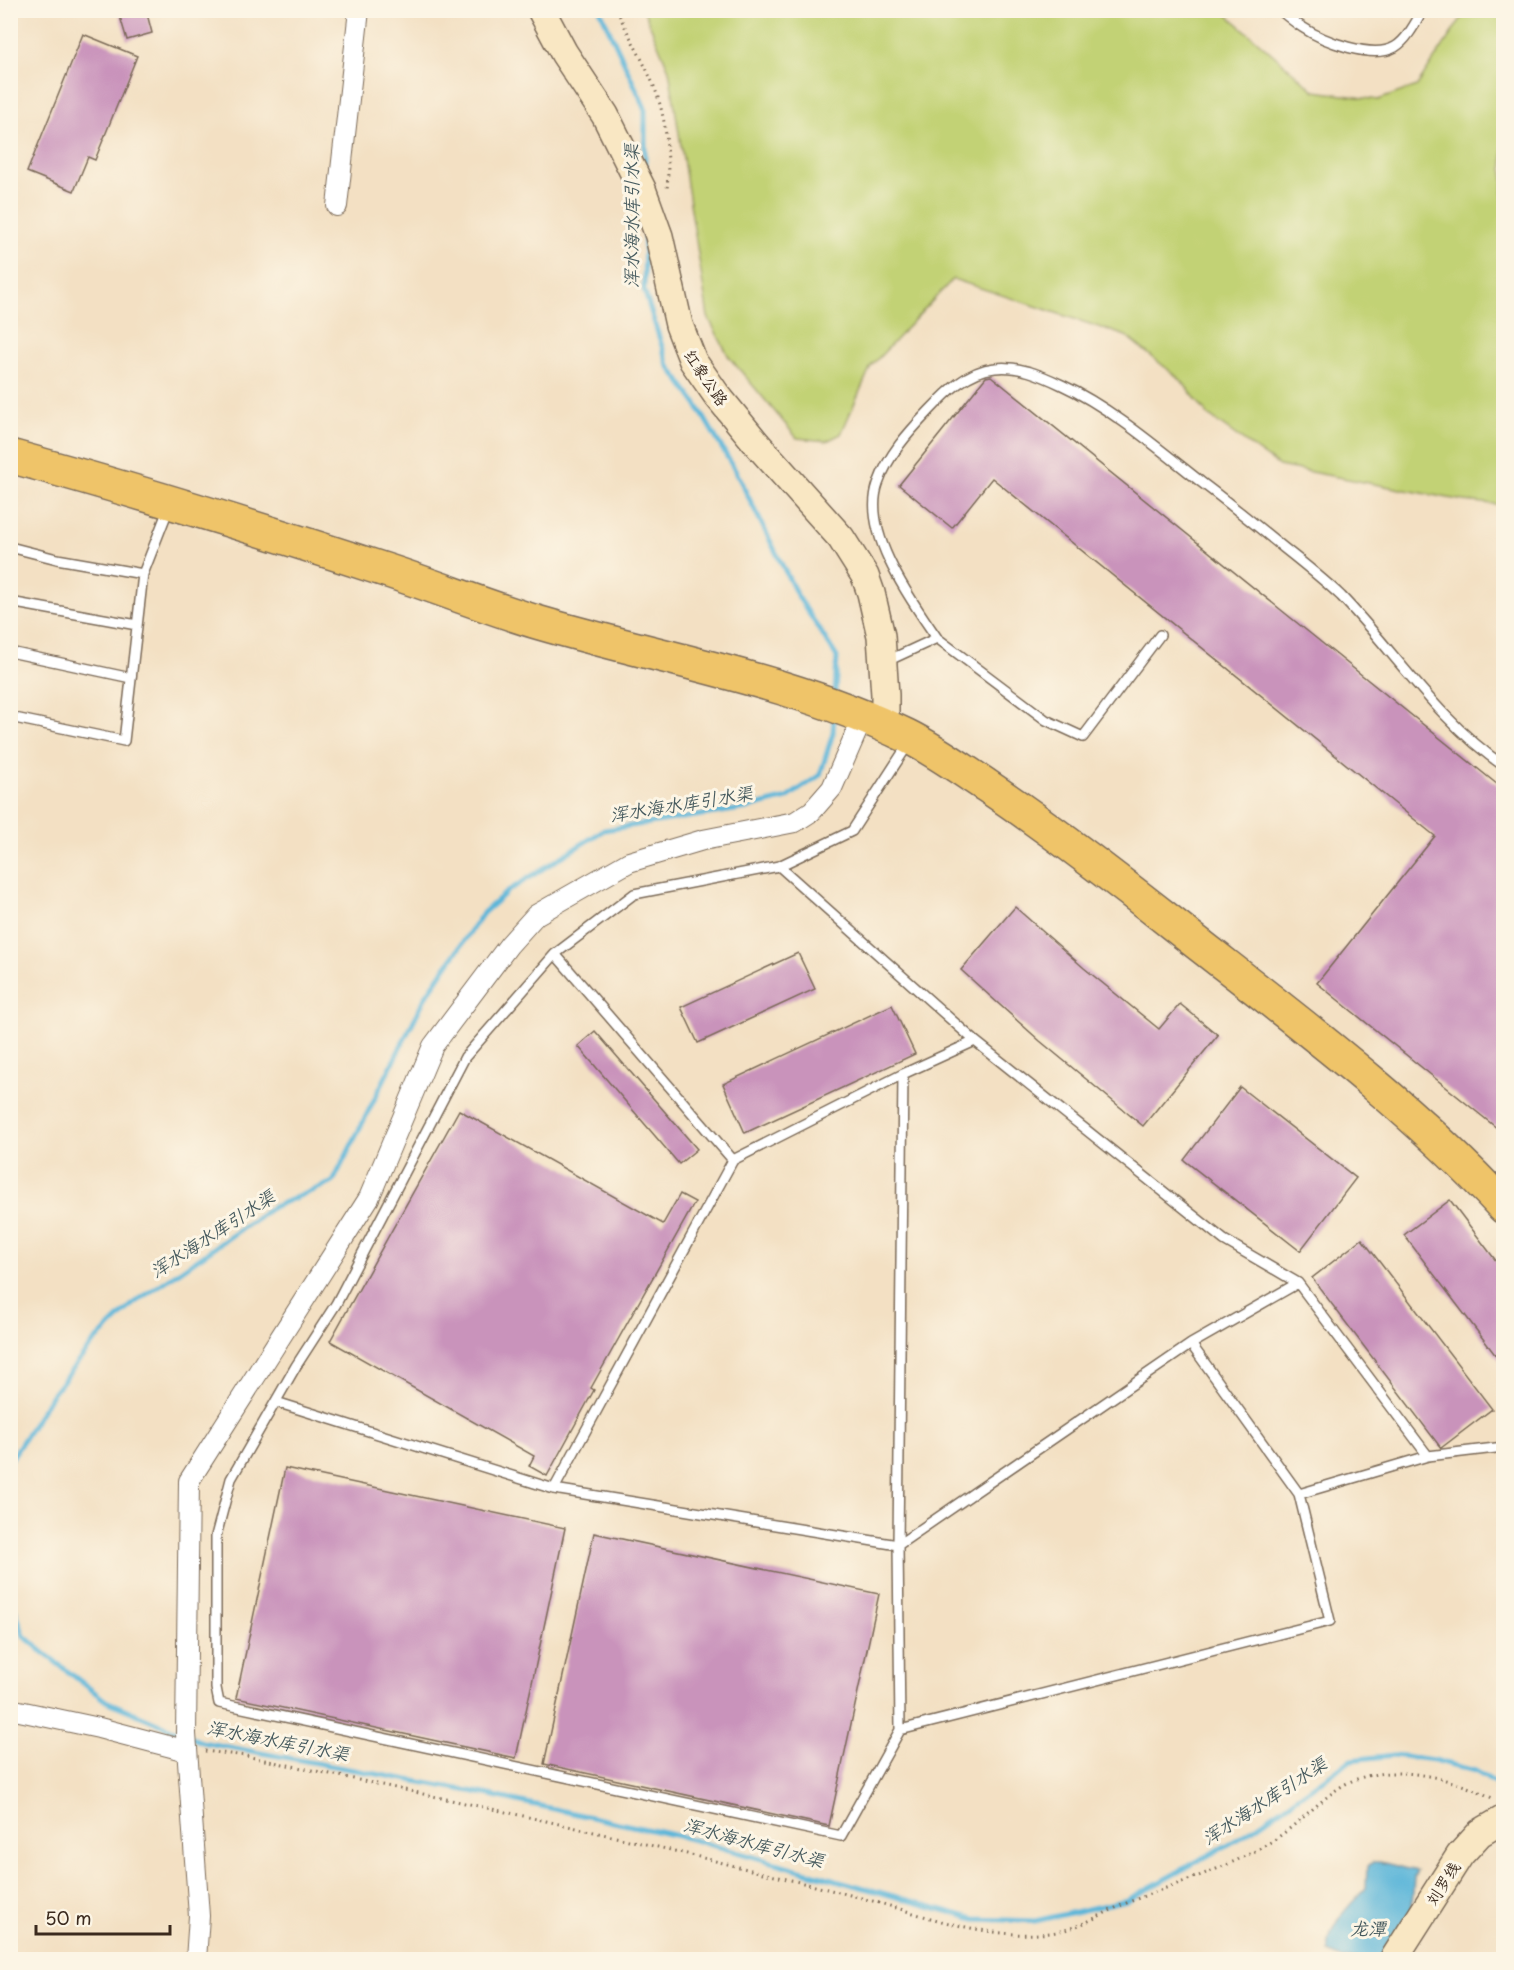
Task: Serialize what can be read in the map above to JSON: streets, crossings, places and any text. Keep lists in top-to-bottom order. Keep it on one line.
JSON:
{"streets":{"main road":["红象公路","刘罗线"]},"water":["浑水海水库引水渠","龙潭"],"scale_bar":"50 m"}
